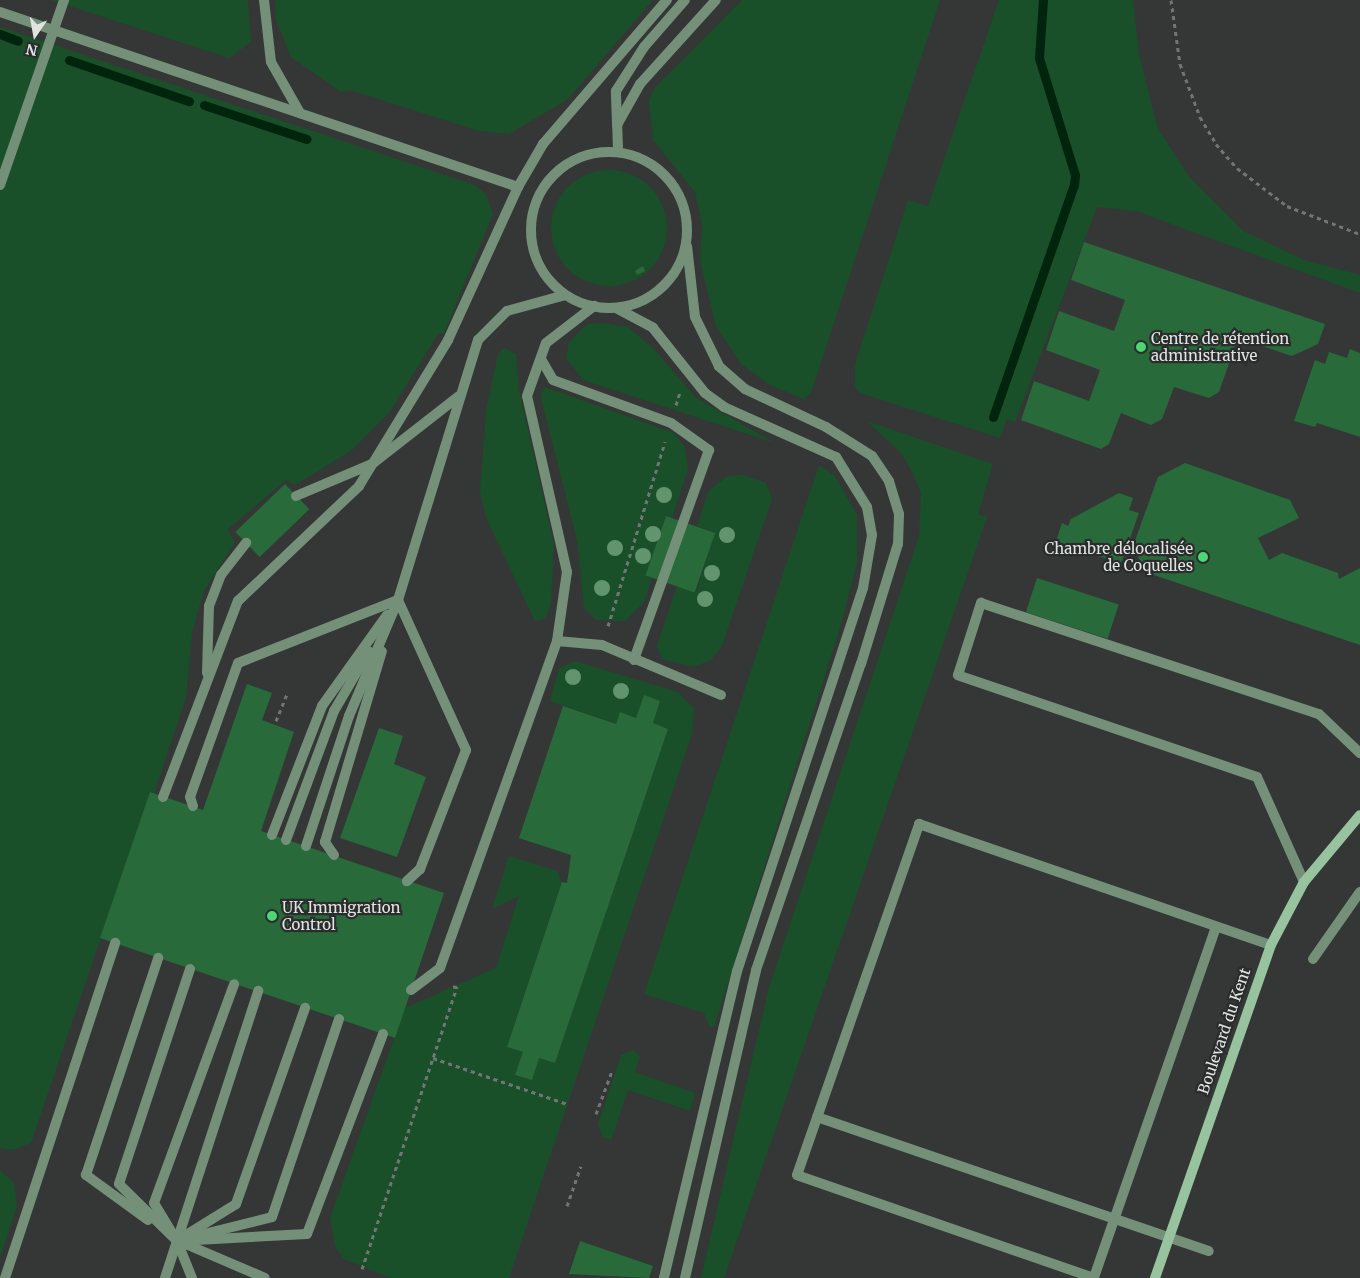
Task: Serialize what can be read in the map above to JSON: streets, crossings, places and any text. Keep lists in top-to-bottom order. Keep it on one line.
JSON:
{"streets":{"street":["Boulevard du Kent"]},"places":["Centre de rétention administrative","Chambre délocalisée de Coquelles","UK Immigration Control"],"north":"bottom"}
